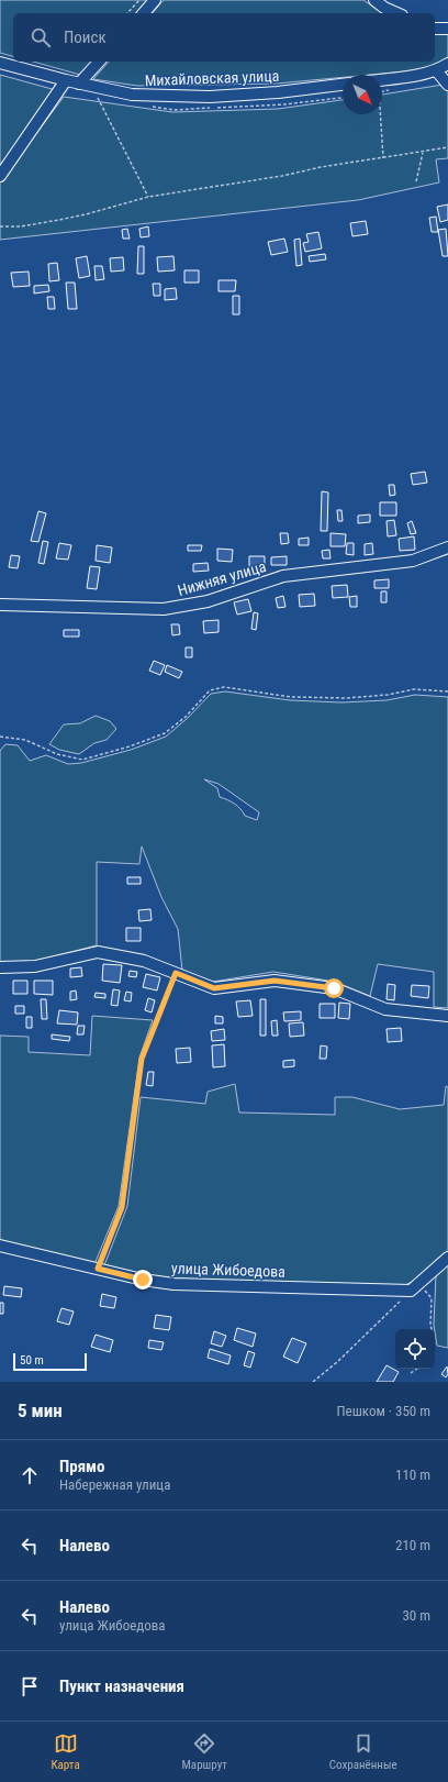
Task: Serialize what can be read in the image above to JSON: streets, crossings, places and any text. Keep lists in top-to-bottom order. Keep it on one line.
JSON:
{"streets":{"street":["Михайловская улица","Нижняя улица","улица Жибоедова"]},"scale_bar":"50 m","north":"bottom right","page":{"search":"Поиск","scale":"50 m","heading":["5 мин","Пешком · 350 m"],"list":[["Прямо","Набережная улица","110 m"],["Налево","210 m"],["Налево","улица Жибоедова","30 m"],"Пункт назначения"],"nav":["Карта","Маршрут","Сохранённые"]}}
